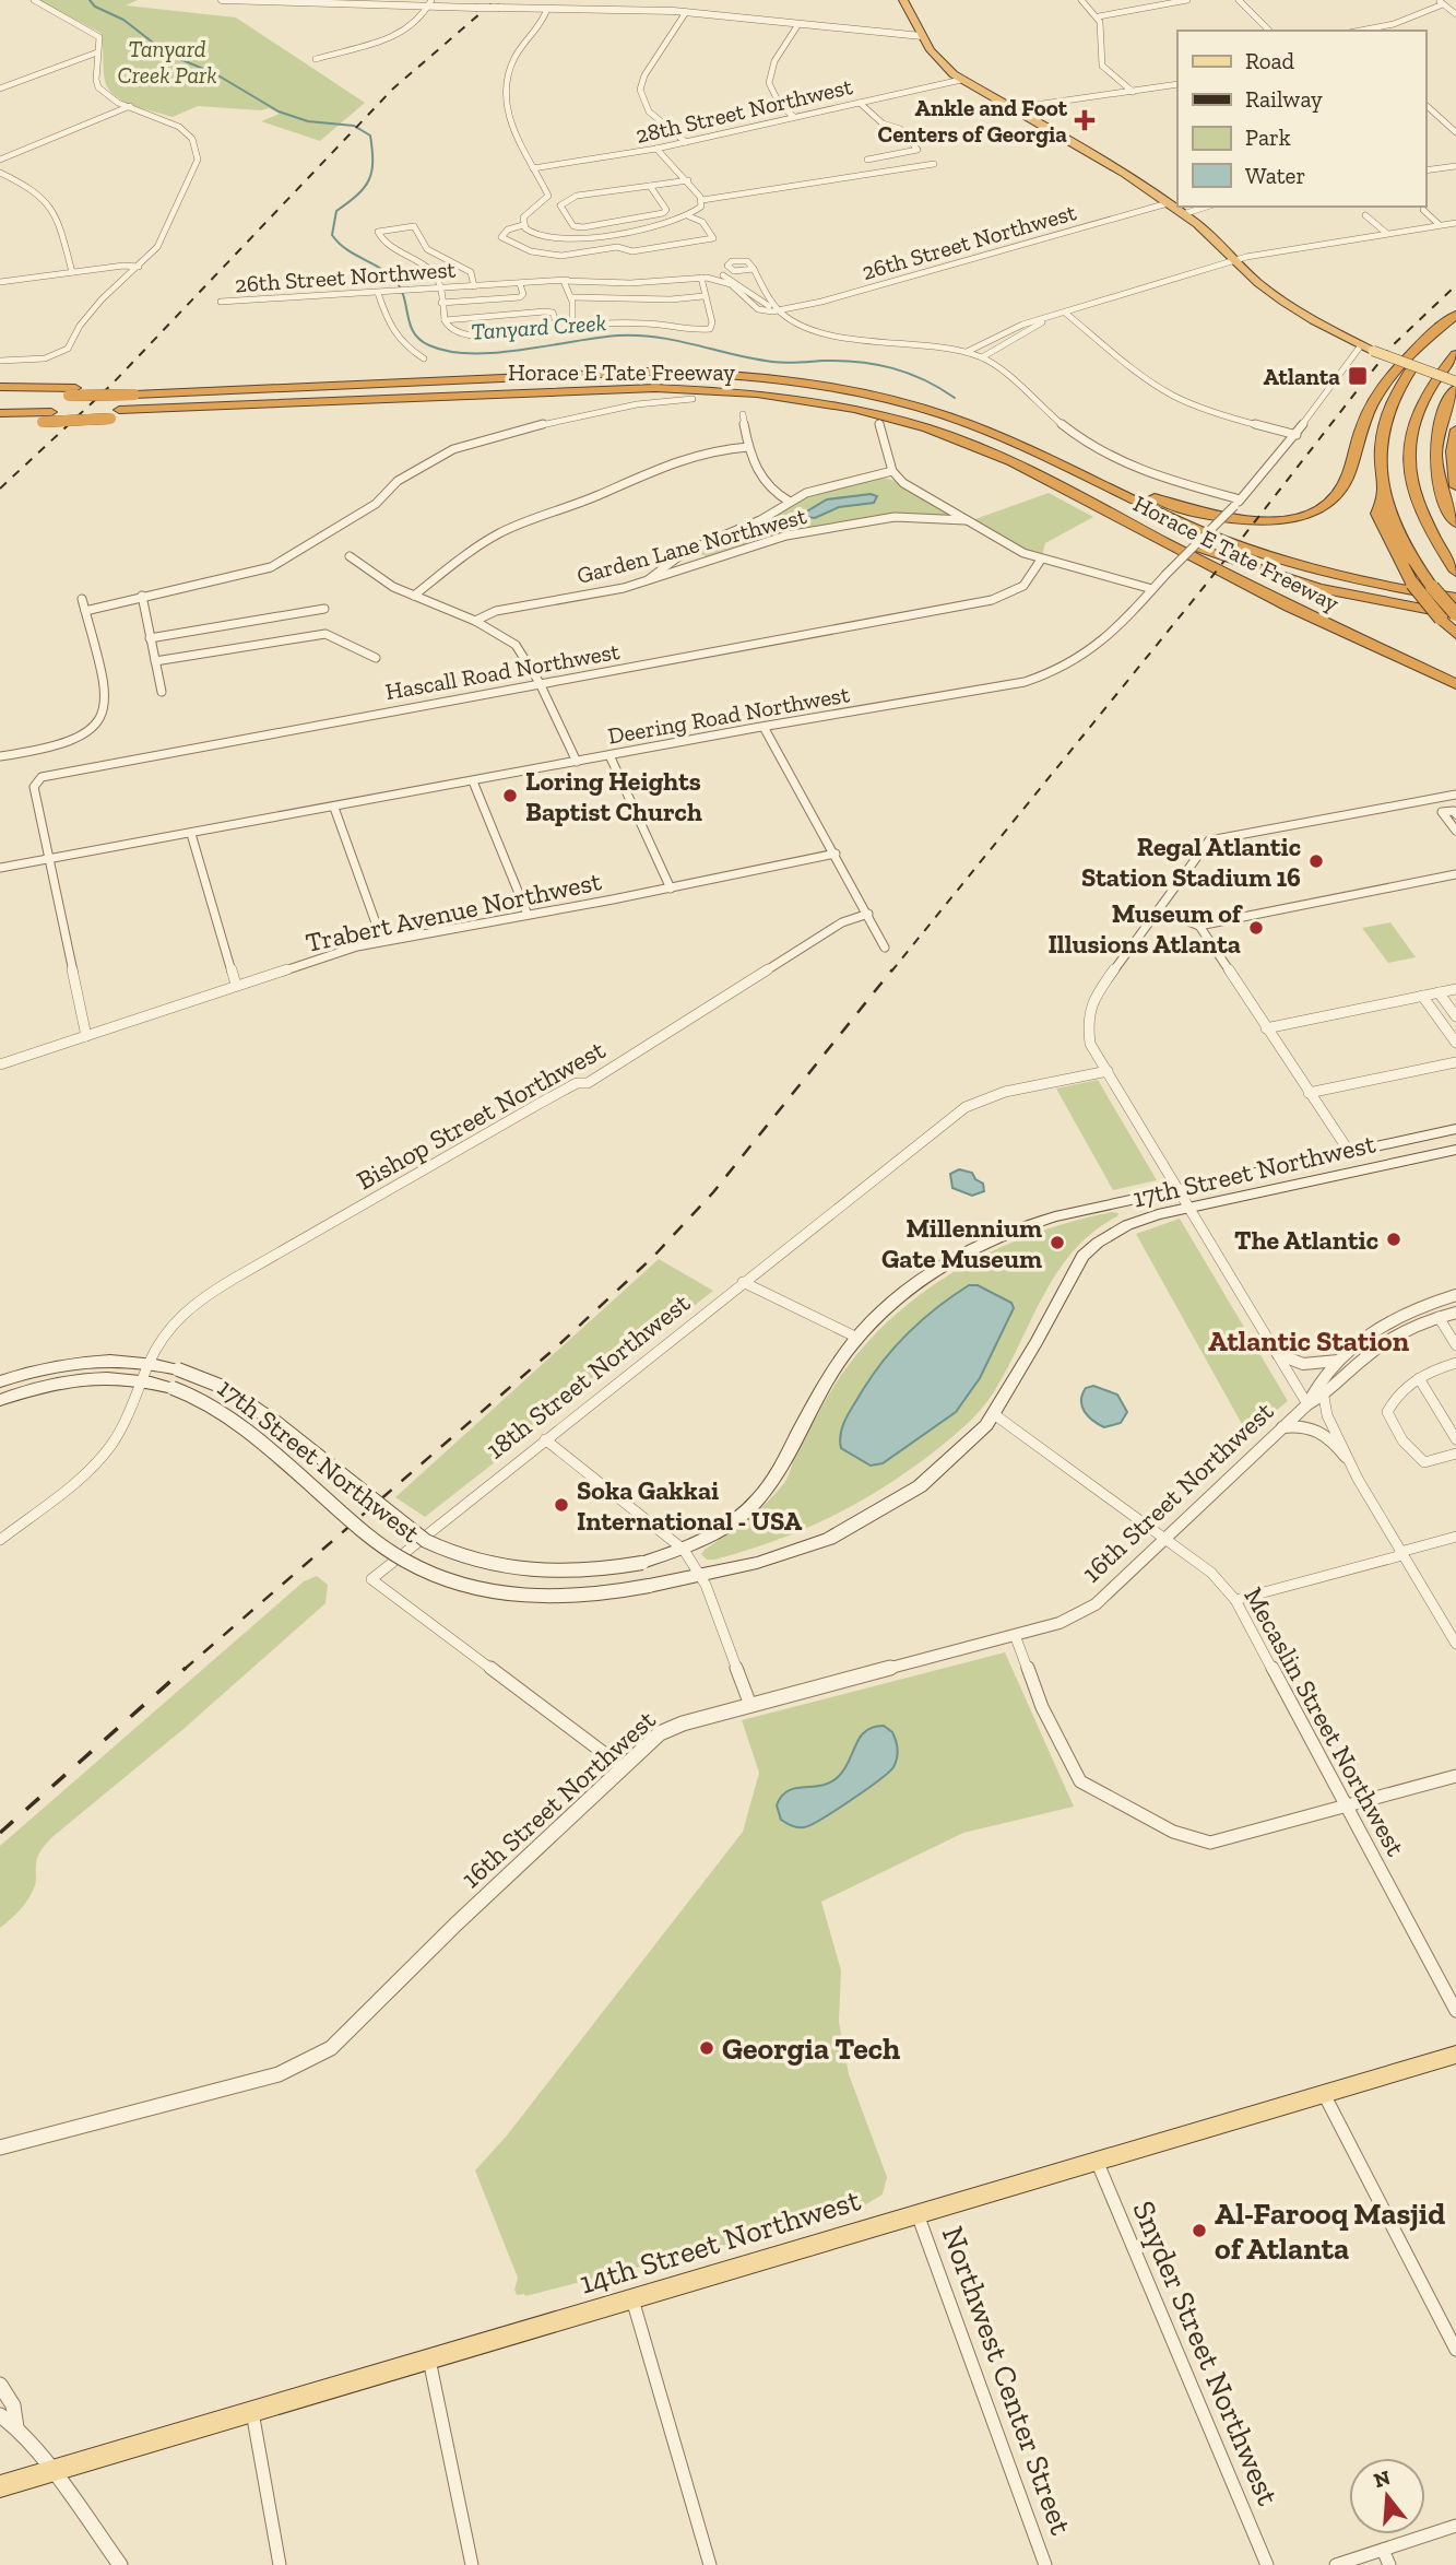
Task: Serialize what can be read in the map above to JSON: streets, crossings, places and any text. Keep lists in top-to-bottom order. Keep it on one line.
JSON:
{"streets":{"highway":["Horace E Tate Freeway"],"main road":["17th Street Northwest","14th Street Northwest"],"street":["28th Street Northwest","26th Street Northwest","Garden Lane Northwest","Hascall Road Northwest","Deering Road Northwest","Trabert Avenue Northwest","Bishop Street Northwest","18th Street Northwest","16th Street Northwest","Mecaslin Street Northwest","Snyder Street Northwest","Northwest Center Street"]},"crossings":[["Hascall Road Northwest","Deering Road Northwest"],["Bishop Street Northwest","17th Street Northwest"],["17th Street Northwest","Mecaslin Street Northwest"],["18th Street Northwest","16th Street Northwest"],["16th Street Northwest","Mecaslin Street Northwest"],["14th Street Northwest","Snyder Street Northwest"],["14th Street Northwest","Northwest Center Street"]],"districts":["Atlantic Station"],"water":["Tanyard Creek"],"parks":["Tanyard Creek Park"],"places":{"health":["Ankle and Foot Centers of Georgia"],"transit":["Atlanta"],"other":["Loring Heights Baptist Church","Regal Atlantic Station Stadium 16","Museum of Illusions Atlanta","The Atlantic","Millennium Gate Museum","Soka Gakkai International - USA","Georgia Tech","Al-Farooq Masjid of Atlanta"]},"legend":["Road","Railway","Park","Water"],"north":"top"}
